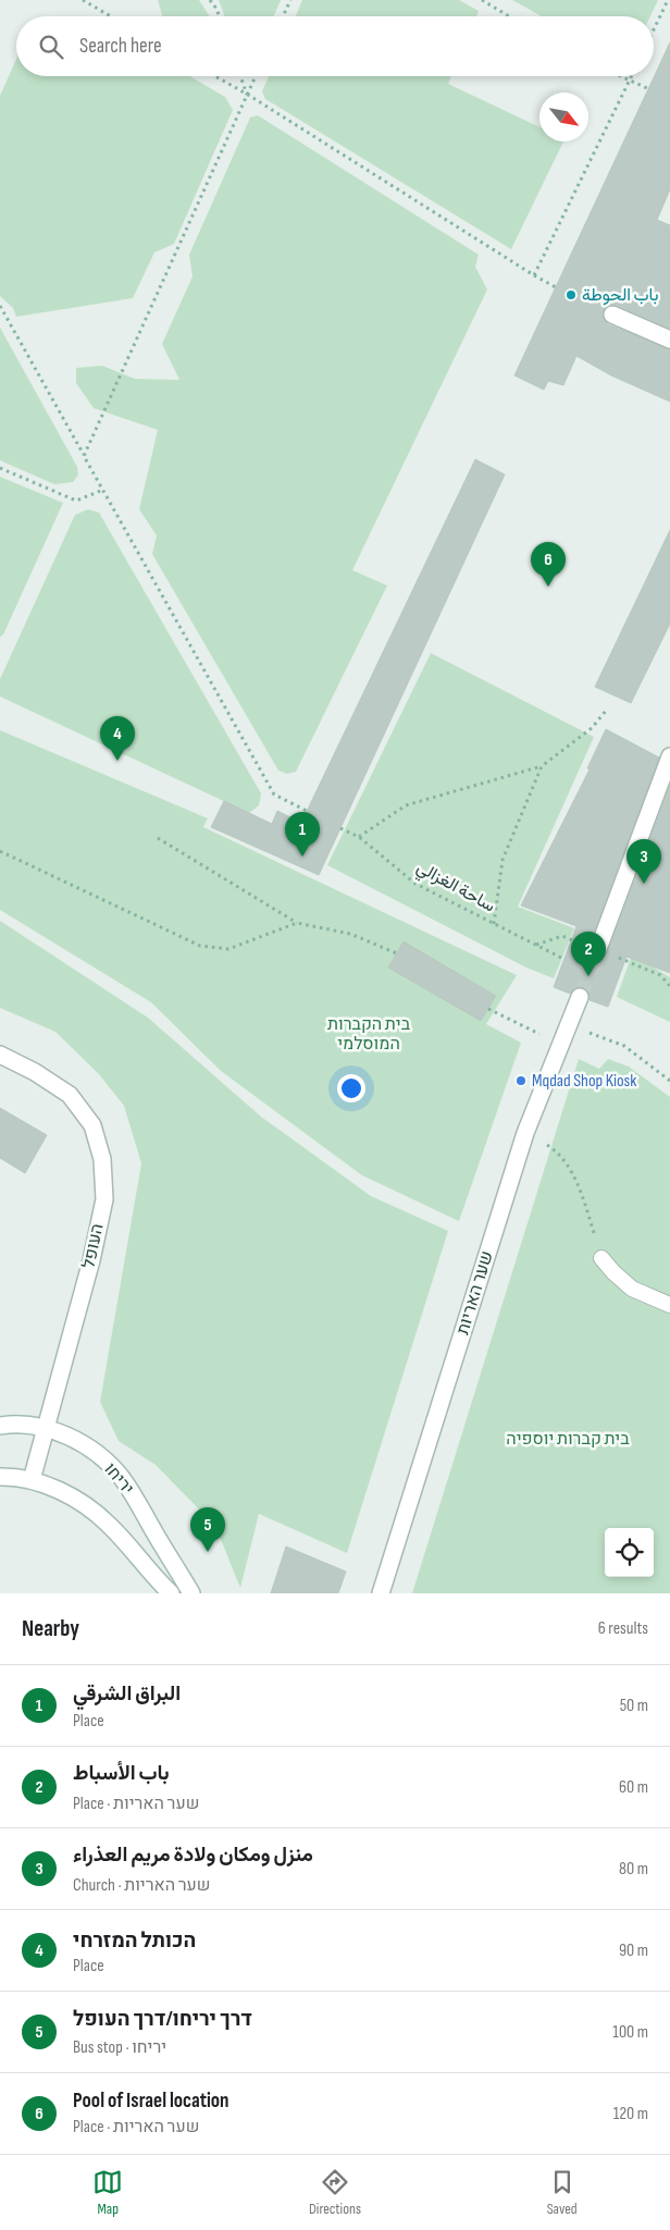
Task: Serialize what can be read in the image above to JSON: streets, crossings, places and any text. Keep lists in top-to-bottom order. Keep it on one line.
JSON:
{"streets":{"street":["העופל","שער האריות","יריחו"],"path":["ساحة الغزالي"]},"crossings":[["העופל","יריחו"]],"parks":["בית הקברות המוסלמי","בית קברות יוספיה"],"places":["باب الحوطة","Mqdad Shop Kiosk"],"north":"bottom right","page":{"search":"Search here","pins":["6","4","1","3","2","5"],"heading":["Nearby","6 results"],"list":[{"mark":"1","name":"البراق الشرقي","note":"Place","value":"50 m"},{"mark":"2","name":"باب الأسباط","note":"Place · שער האריות","value":"60 m"},{"mark":"3","name":"منزل ومكان ولادة مريم العذراء","note":"Church · שער האריות","value":"80 m"},{"mark":"4","name":"הכותל המזרחי","note":"Place","value":"90 m"},{"mark":"5","name":"דרך יריחו/דרך העופל","note":"Bus stop · יריחו","value":"100 m"},{"mark":"6","name":"Pool of Israel location","note":"Place · שער האריות","value":"120 m"}],"nav":["Map","Directions","Saved"]}}
